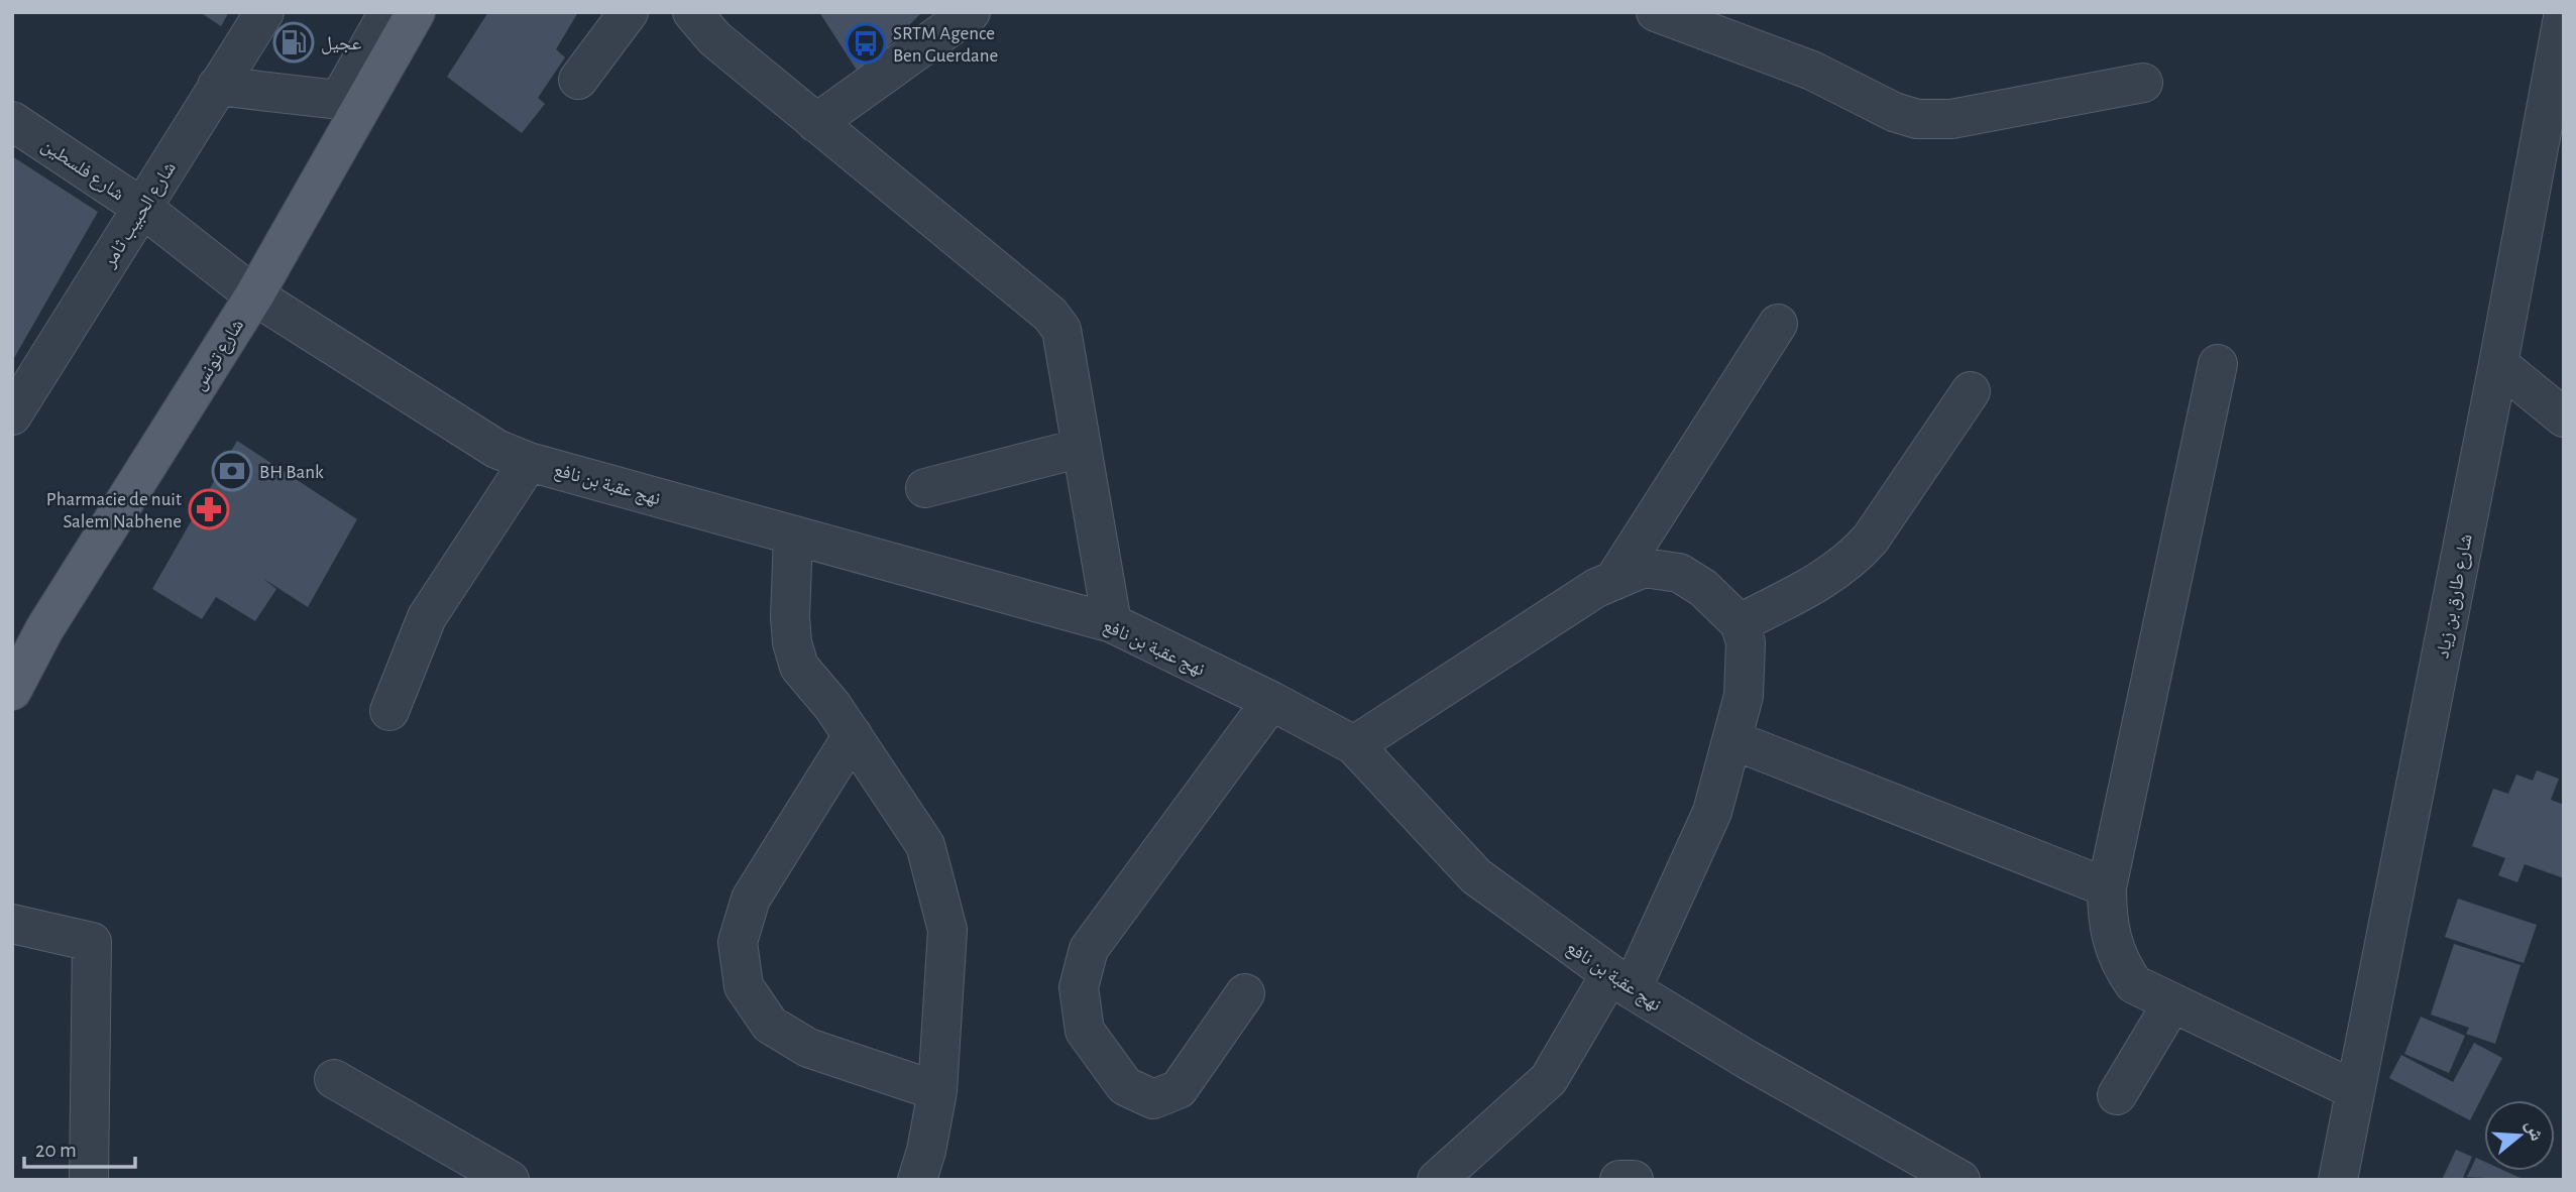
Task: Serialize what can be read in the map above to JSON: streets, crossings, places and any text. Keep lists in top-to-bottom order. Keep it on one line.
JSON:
{"streets":{"main road":["شارع تونس"],"street":["شارع فلسطين","شارع الحبيب ثامر","نهج عقبة بن نافع","شارع طارق بن زياد"]},"crossings":[["شارع فلسطين","شارع الحبيب ثامر"],["شارع فلسطين","شارع تونس"],["شارع فلسطين","نهج عقبة بن نافع"],["شارع تونس","نهج عقبة بن نافع"]],"places":{"fuel station":["عجيل"],"bus stop":["SRTM Agence Ben Guerdane"],"bank":["BH Bank"],"pharmacy":["Pharmacie de nuit Salem Nabhene"]},"scale_bar":"20 m","north":"right"}
